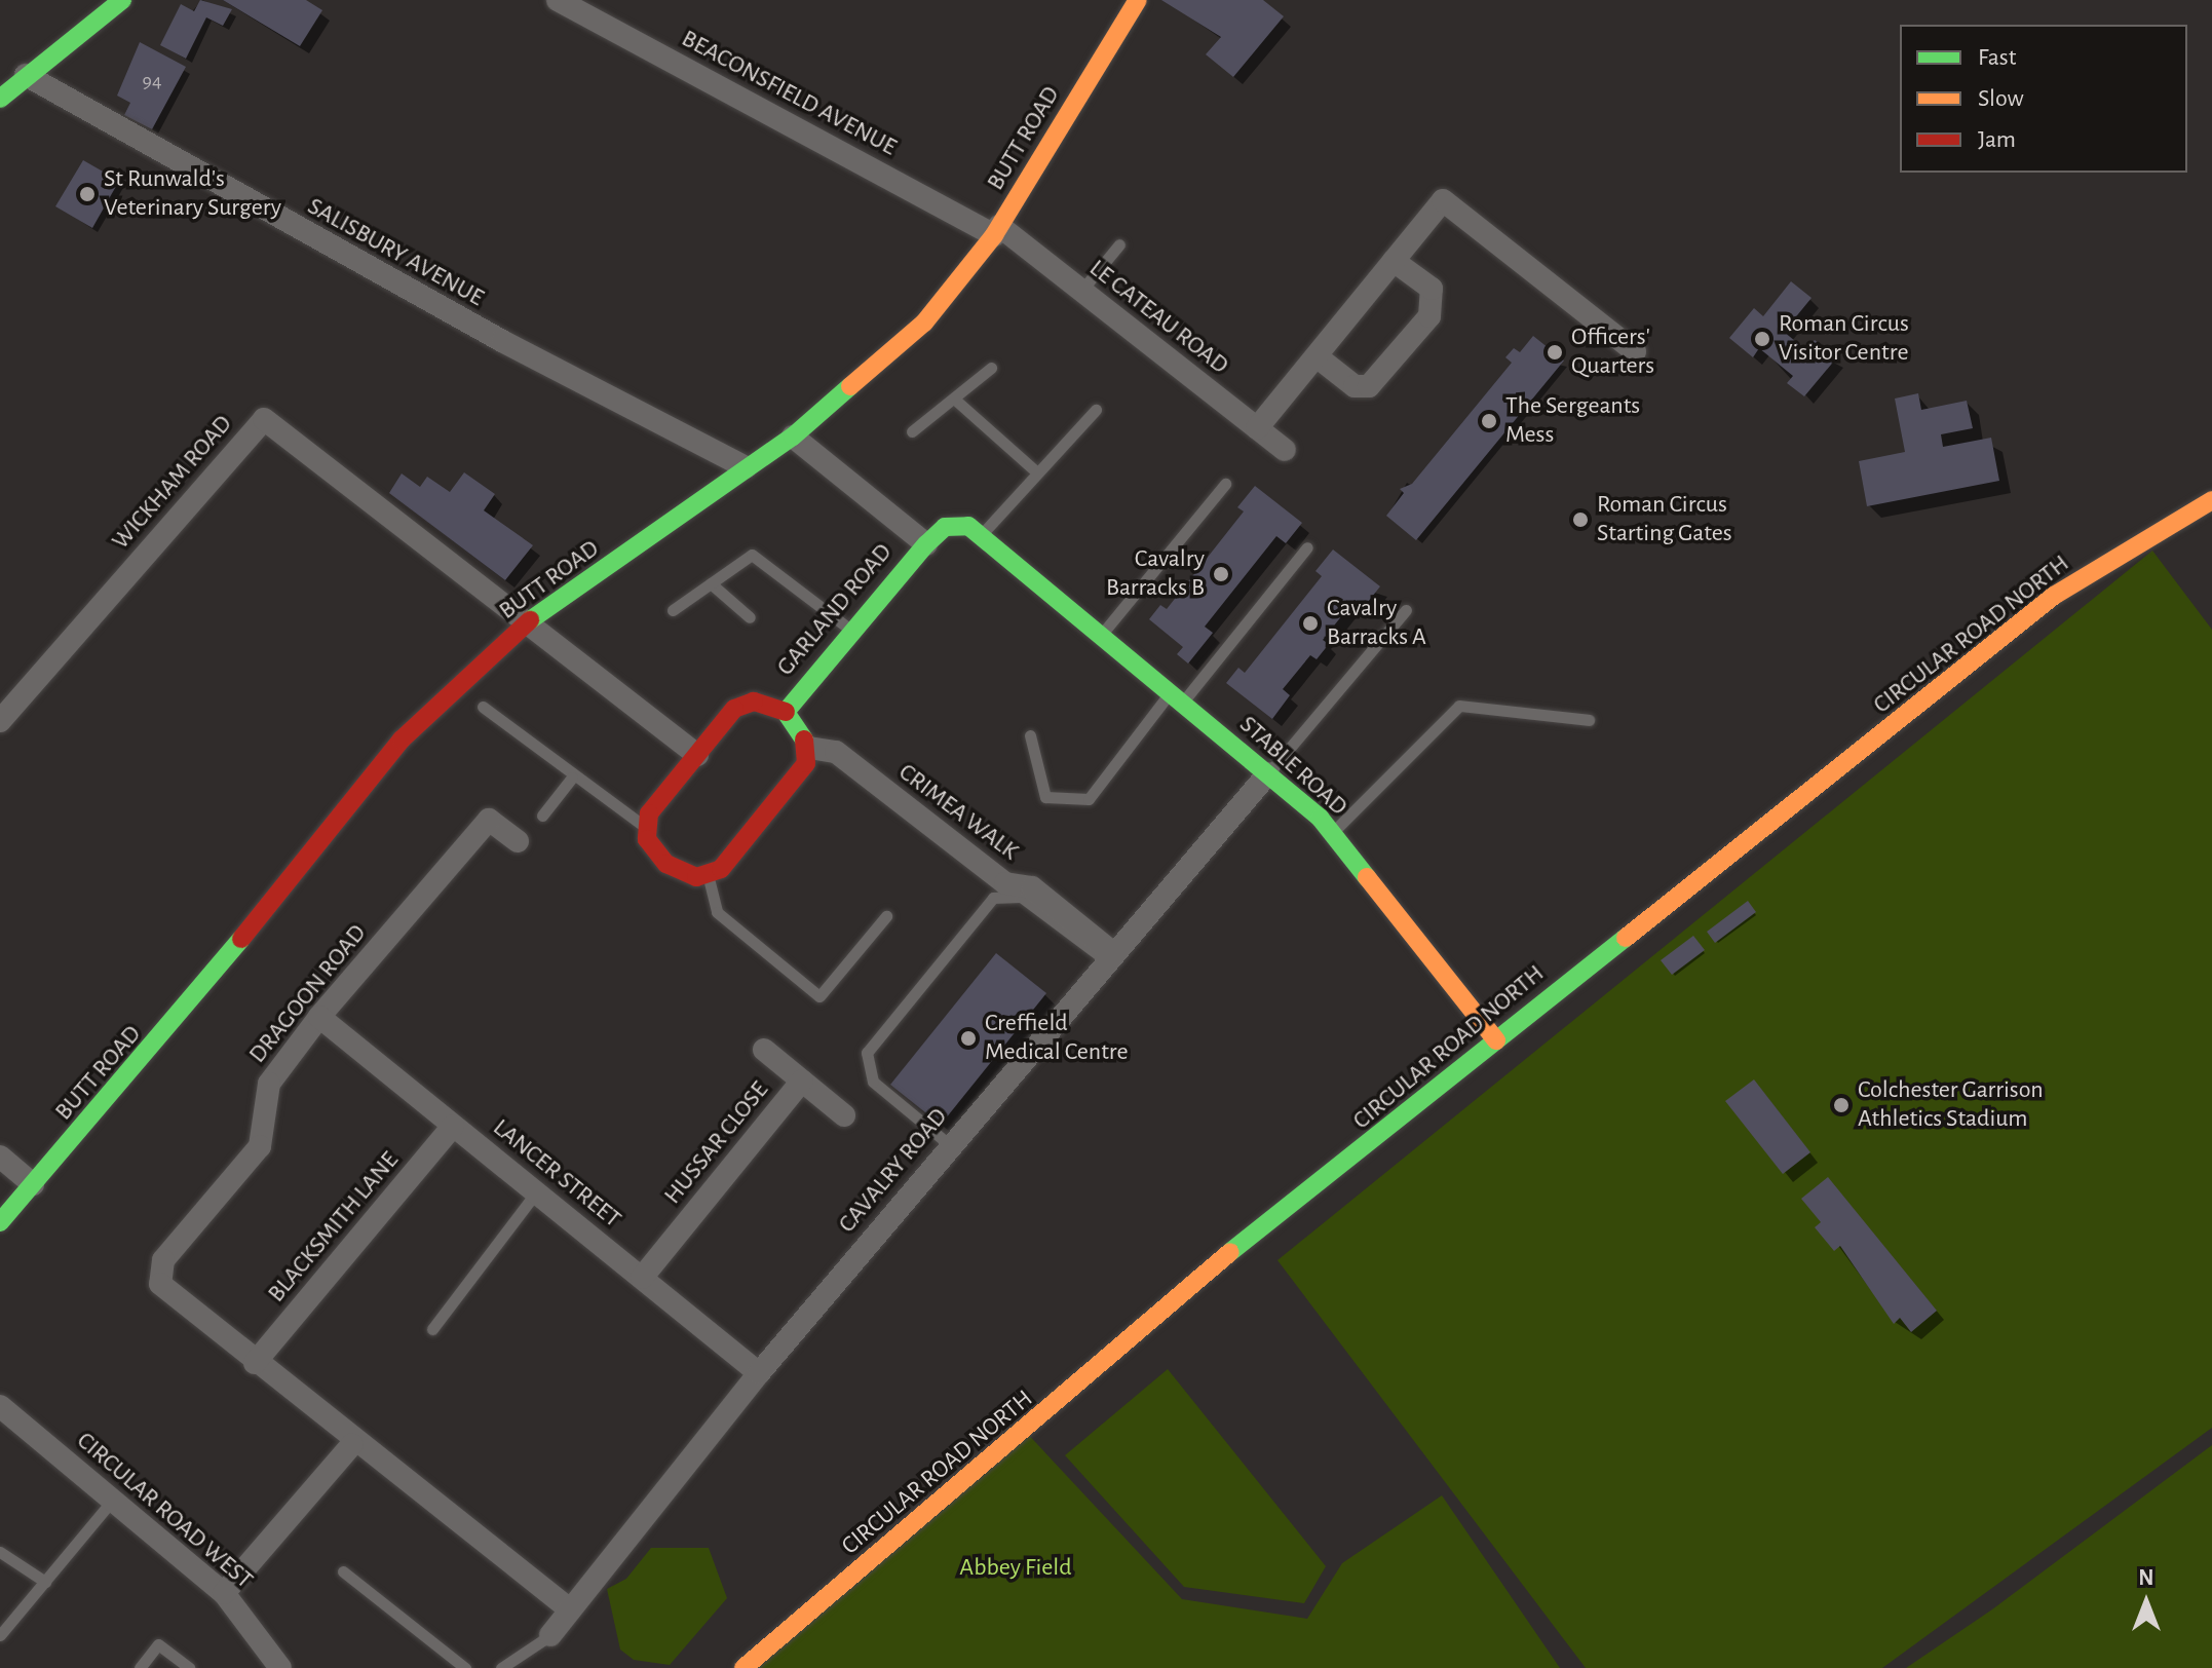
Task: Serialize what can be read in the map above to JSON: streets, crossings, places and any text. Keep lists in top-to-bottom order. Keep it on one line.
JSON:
{"streets":{"street":["BEACONSFIELD AVENUE","BUTT ROAD","SALISBURY AVENUE","LE CATEAU ROAD","WICKHAM ROAD","GARLAND ROAD","CIRCULAR ROAD NORTH","STABLE ROAD","CRIMEA WALK","DRAGOON ROAD","HUSSAR CLOSE","CAVALRY ROAD","LANCER STREET","BLACKSMITH LANE","CIRCULAR ROAD WEST"]},"crossings":[["BEACONSFIELD AVENUE","BUTT ROAD"],["BEACONSFIELD AVENUE","LE CATEAU ROAD"],["BUTT ROAD","SALISBURY AVENUE"],["BUTT ROAD","LE CATEAU ROAD"],["BUTT ROAD","WICKHAM ROAD"],["BUTT ROAD","GARLAND ROAD"],["GARLAND ROAD","STABLE ROAD"],["GARLAND ROAD","CRIMEA WALK"],["CIRCULAR ROAD NORTH","STABLE ROAD"],["STABLE ROAD","CAVALRY ROAD"],["CRIMEA WALK","CAVALRY ROAD"],["DRAGOON ROAD","LANCER STREET"],["DRAGOON ROAD","BLACKSMITH LANE"],["HUSSAR CLOSE","LANCER STREET"],["CAVALRY ROAD","LANCER STREET"],["LANCER STREET","BLACKSMITH LANE"]],"parks":["Abbey Field"],"places":["St Runwald's Veterinary Surgery","Roman Circus Visitor Centre","Officers' Quarters","The Sergeants Mess","Roman Circus Starting Gates","Cavalry Barracks B","Cavalry Barracks A","Creffield Medical Centre","Colchester Garrison Athletics Stadium"],"house_numbers":["94"],"legend":["Fast","Slow","Jam"],"north":"top"}
